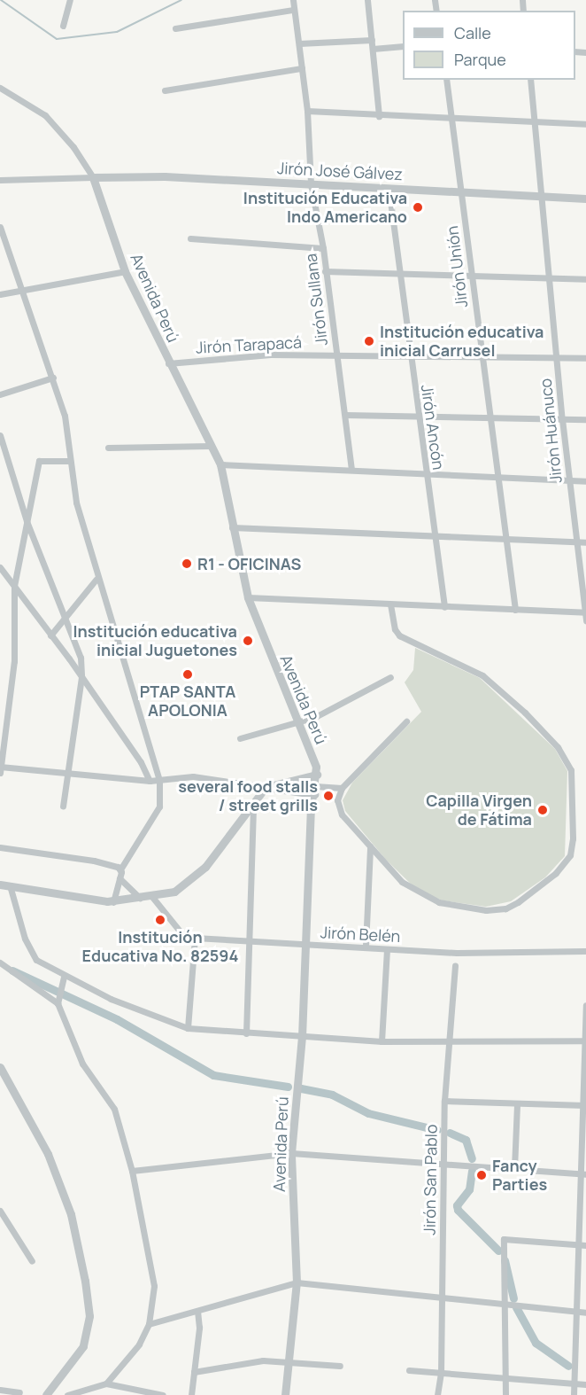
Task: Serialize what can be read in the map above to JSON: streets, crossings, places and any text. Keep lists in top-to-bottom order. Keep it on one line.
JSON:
{"streets":{"street":["Jirón José Gálvez","Jirón Unión","Avenida Perú","Jirón Sullana","Jirón Tarapacá","Jirón Ancón","Jirón Huánuco","Jirón Belén","Jirón San Pablo"]},"crossings":[["Jirón José Gálvez","Jirón Unión"],["Jirón José Gálvez","Avenida Perú"],["Jirón José Gálvez","Jirón Sullana"],["Jirón José Gálvez","Jirón Ancón"],["Jirón José Gálvez","Jirón Huánuco"],["Jirón Unión","Jirón Tarapacá"],["Avenida Perú","Jirón Tarapacá"],["Avenida Perú","Jirón Belén"],["Jirón Sullana","Jirón Tarapacá"],["Jirón Tarapacá","Jirón Ancón"],["Jirón Tarapacá","Jirón Huánuco"]],"places":["Institución Educativa Indo Americano","Institución educativa inicial Carrusel","R1 - OFICINAS","Institución educativa inicial Juguetones","PTAP SANTA APOLONIA","several food stalls / street grills","Capilla Virgen de Fátima","Institución Educativa No. 82594","Fancy Parties"],"legend":["Calle","Parque"]}
